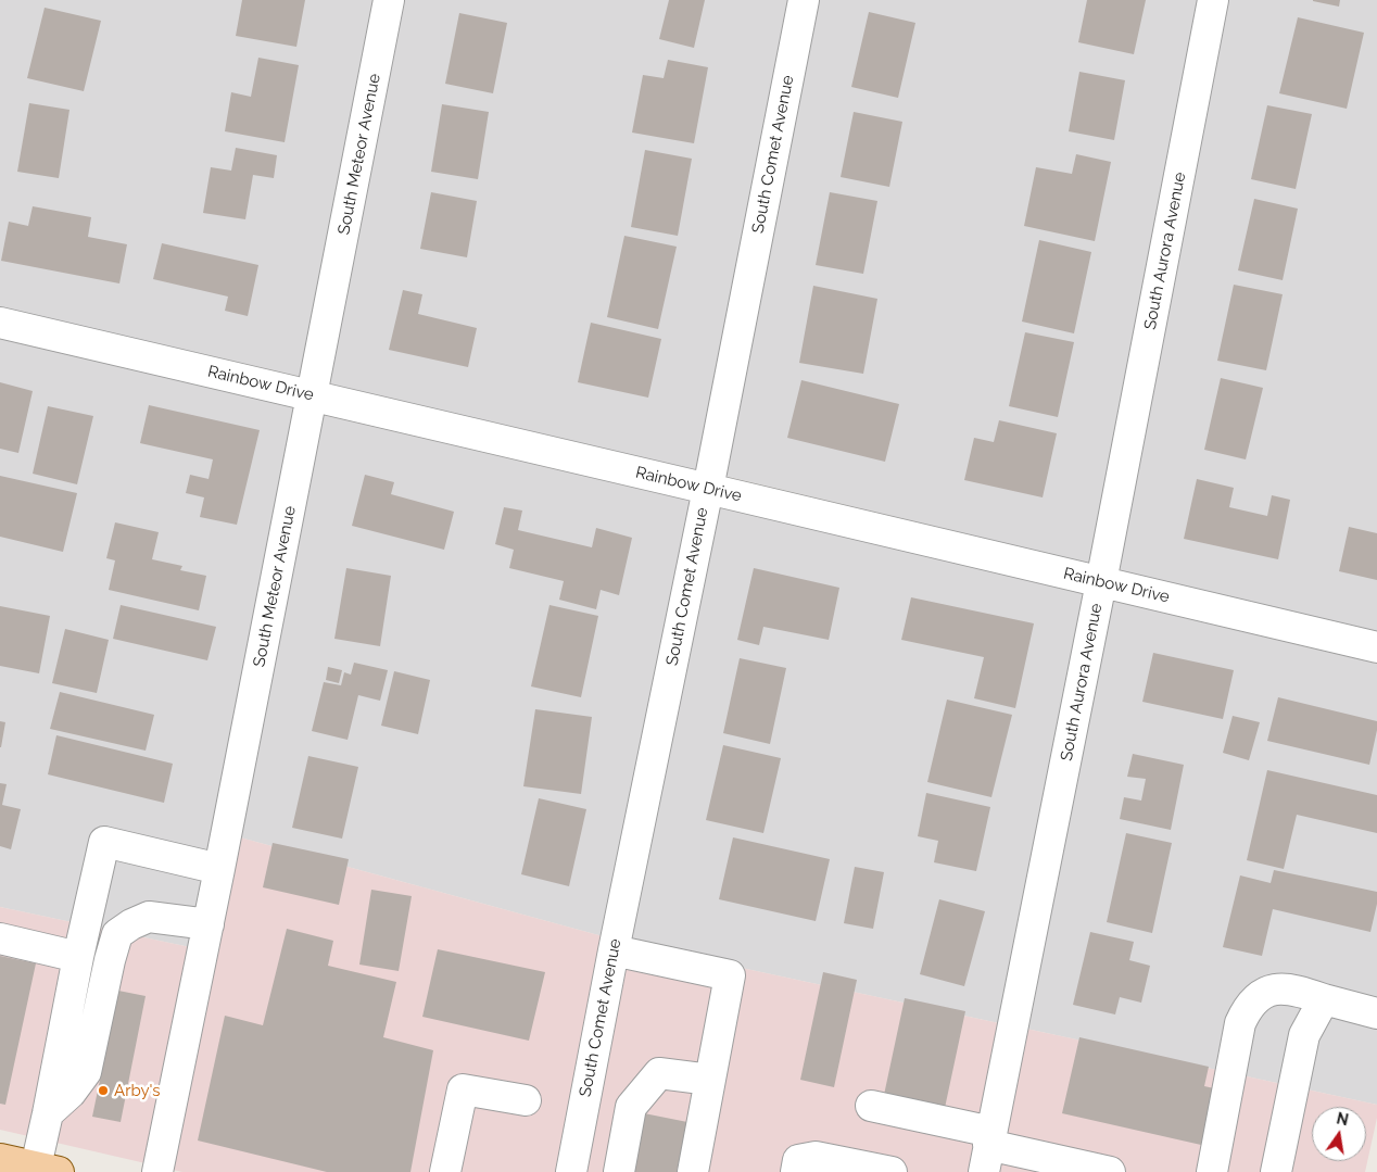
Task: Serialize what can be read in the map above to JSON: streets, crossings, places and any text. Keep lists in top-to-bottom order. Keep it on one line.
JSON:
{"streets":{"street":["South Meteor Avenue","South Comet Avenue","South Aurora Avenue","Rainbow Drive"]},"crossings":[["South Meteor Avenue","Rainbow Drive"],["South Comet Avenue","Rainbow Drive"],["South Aurora Avenue","Rainbow Drive"]],"places":["Arby's"],"north":"top"}
